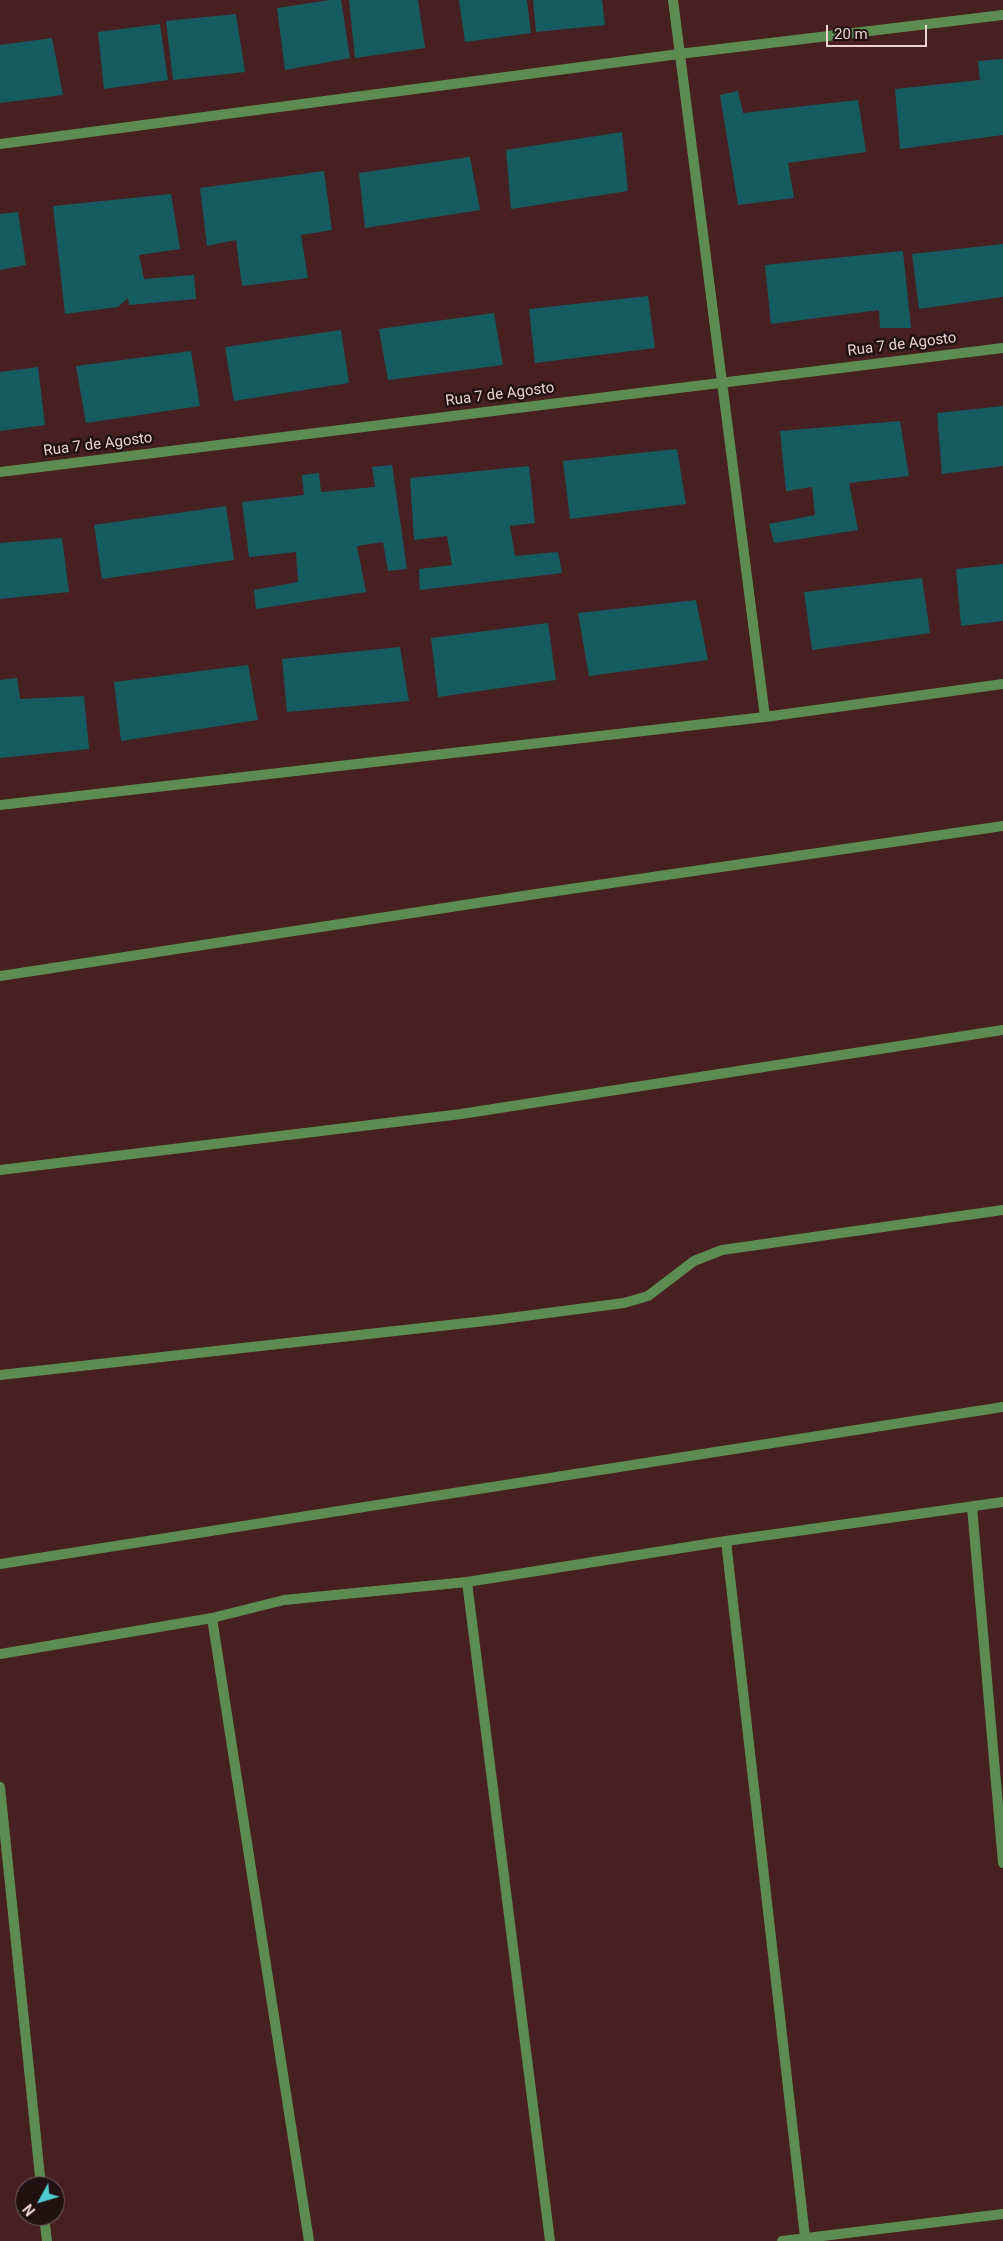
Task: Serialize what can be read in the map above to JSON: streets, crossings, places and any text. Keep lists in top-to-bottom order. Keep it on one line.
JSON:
{"streets":{"street":["Rua 7 de Agosto"]},"scale_bar":"20 m","north":"bottom left"}
